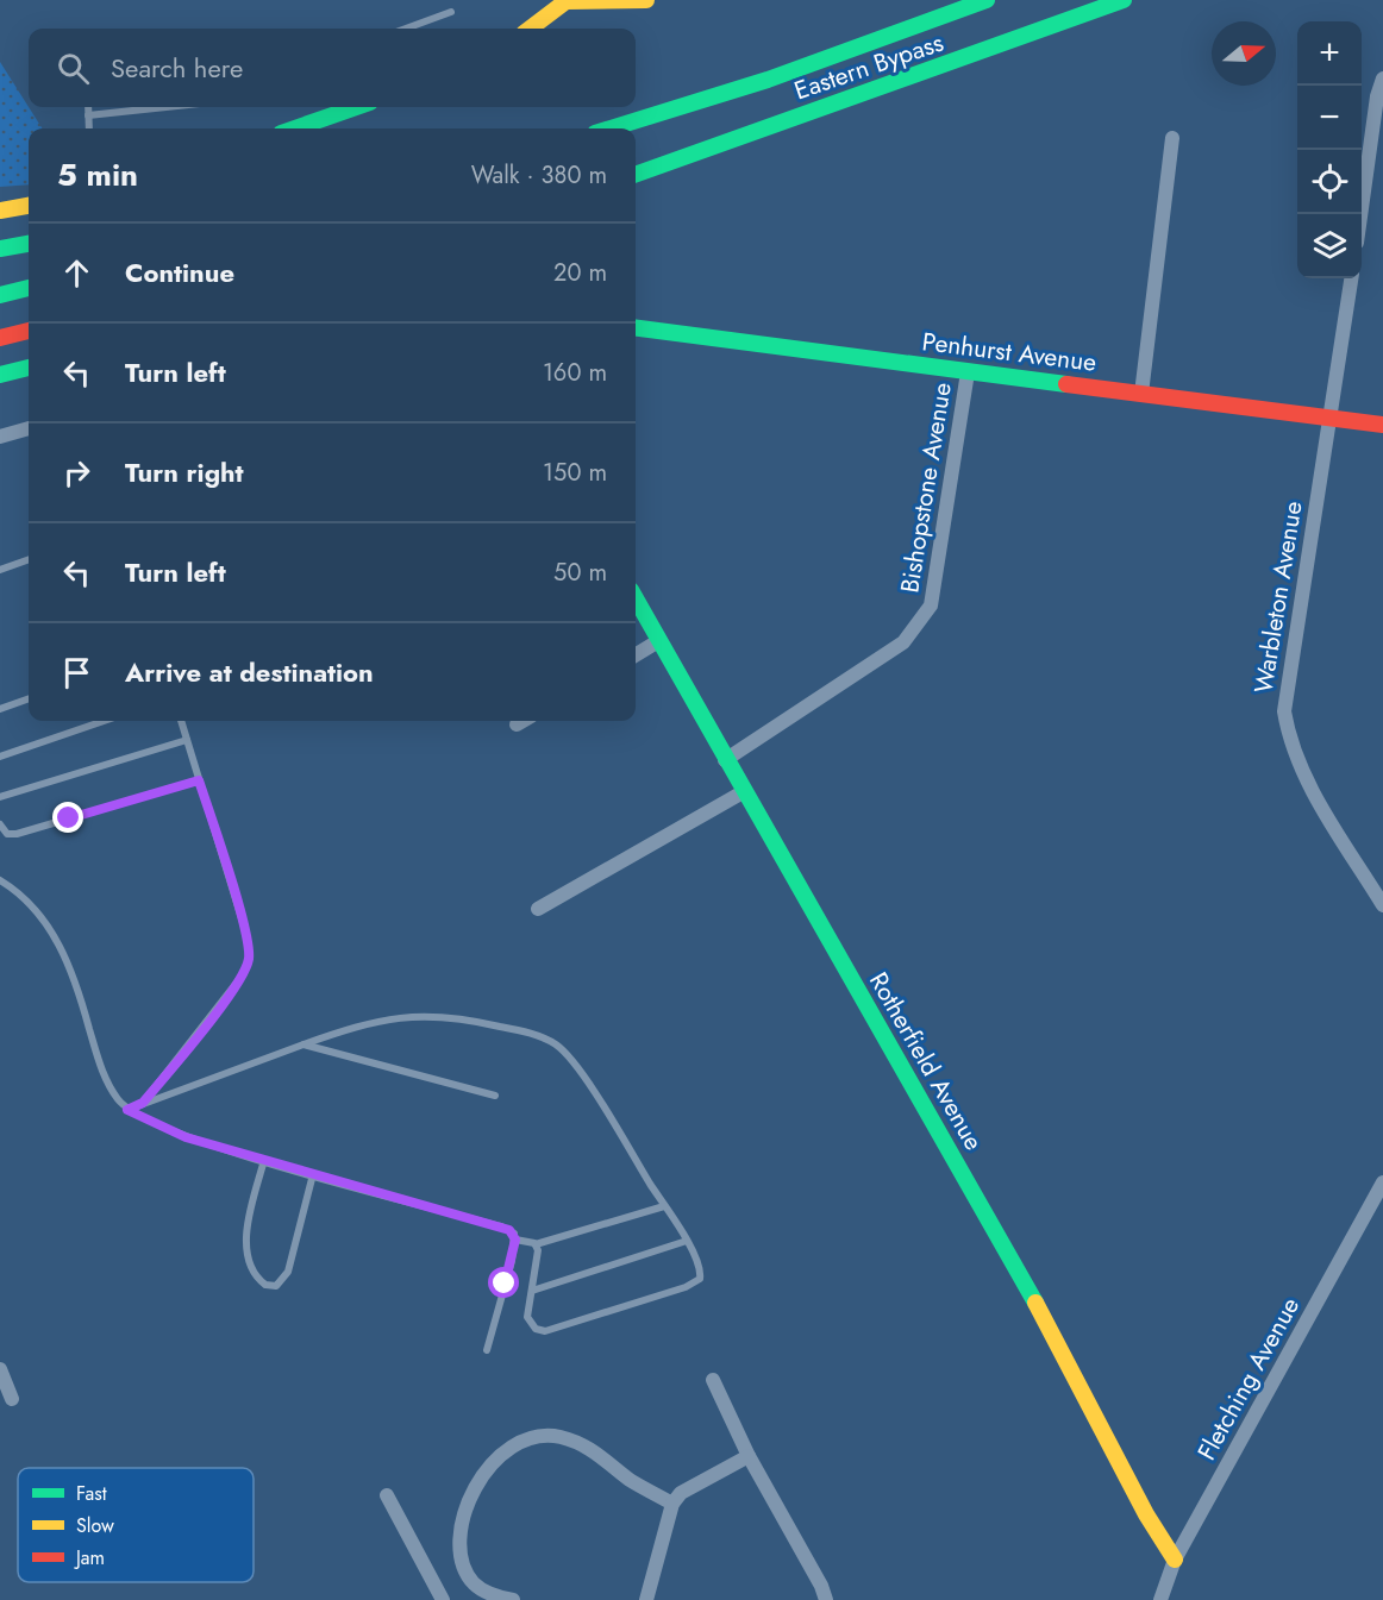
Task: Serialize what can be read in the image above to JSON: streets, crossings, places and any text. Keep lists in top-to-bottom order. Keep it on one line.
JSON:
{"streets":{"main road":["Eastern Bypass","Penhurst Avenue","Rotherfield Avenue"],"street":["Bishopstone Avenue","Warbleton Avenue","Fletching Avenue"]},"crossings":[["Penhurst Avenue","Bishopstone Avenue"],["Penhurst Avenue","Warbleton Avenue"],["Bishopstone Avenue","Rotherfield Avenue"],["Rotherfield Avenue","Fletching Avenue"]],"legend":["Fast","Slow","Jam"],"north":"right","page":{"map_buttons":["+","−"],"search":"Search here","heading":["5 min","Walk · 380 m"],"list":[["Continue","20 m"],["Turn left","160 m"],["Turn right","150 m"],["Turn left","50 m"],"Arrive at destination"]}}
